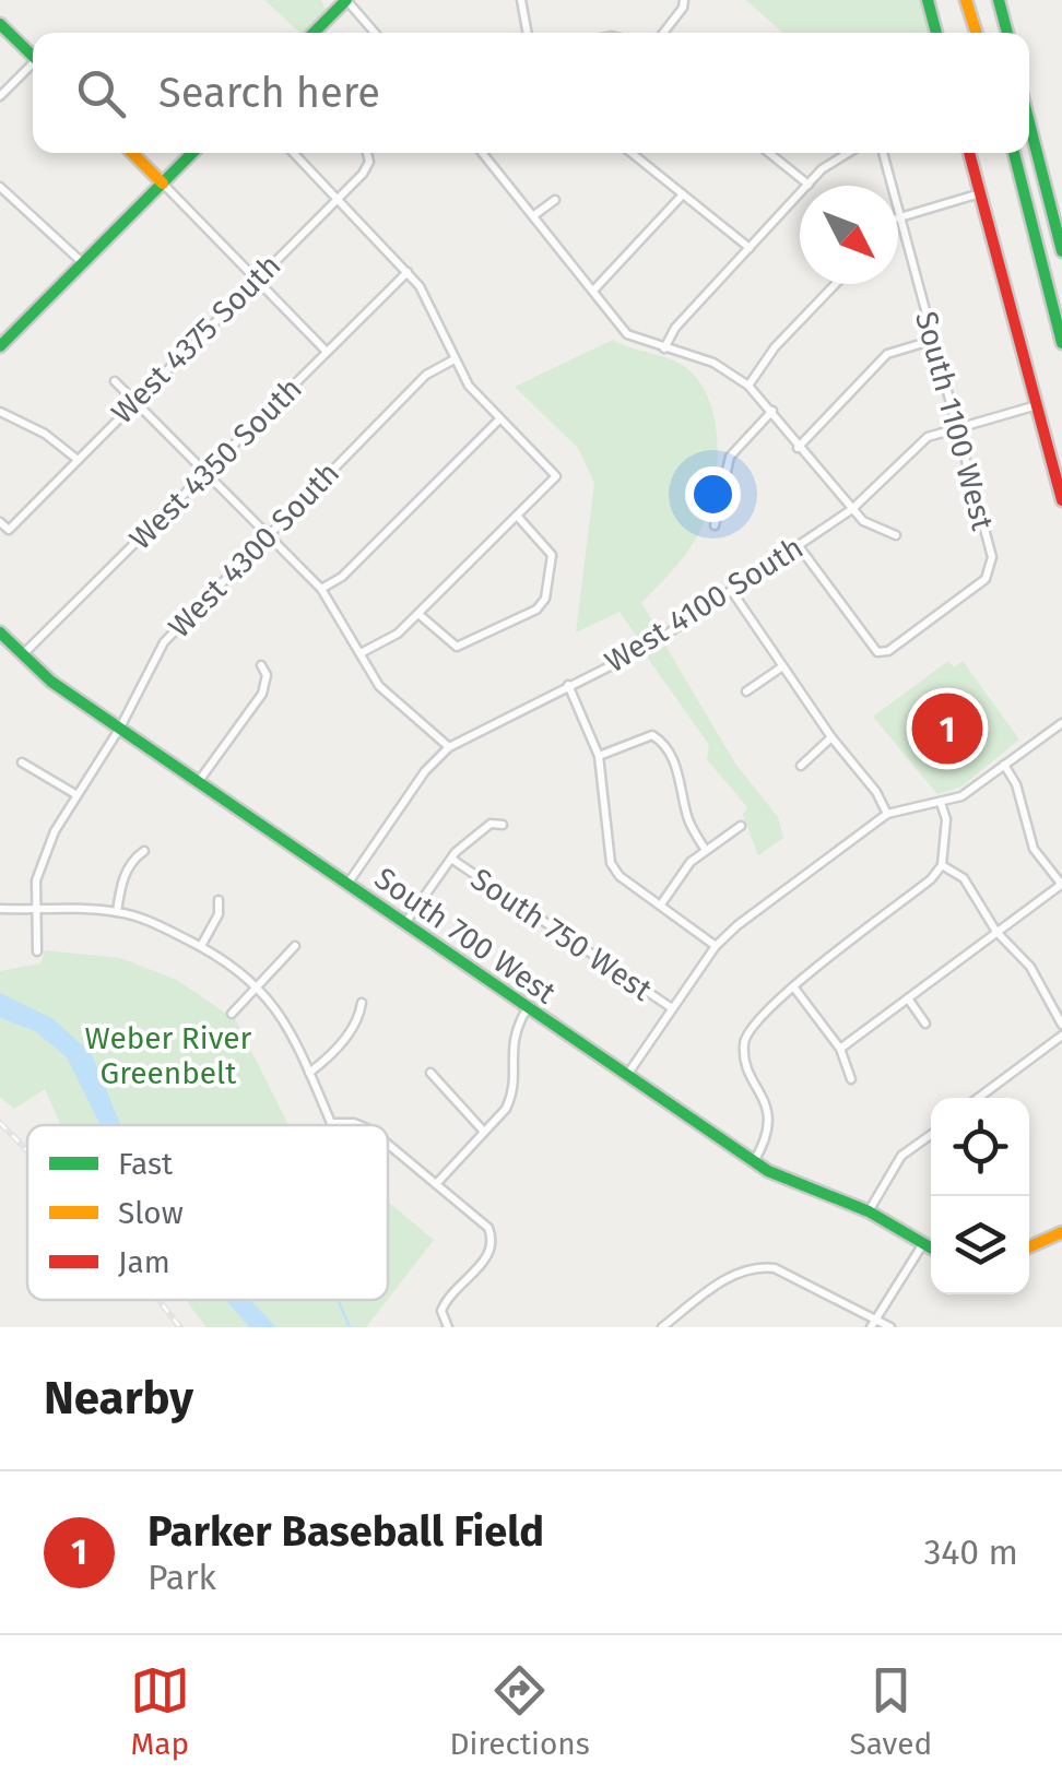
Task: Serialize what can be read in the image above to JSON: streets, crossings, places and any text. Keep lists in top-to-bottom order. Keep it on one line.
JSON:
{"streets":{"main road":["South 700 West"],"street":["West 4375 South","South 1100 West","West 4350 South","West 4300 South","West 4100 South","South 750 West"]},"crossings":[["South 1100 West","West 4100 South"],["West 4350 South","South 700 West"],["West 4300 South","South 700 West"],["West 4100 South","South 700 West"]],"parks":["Weber River Greenbelt"],"legend":["Fast","Slow","Jam"],"north":"bottom right","page":{"search":"Search here","pins":"1","heading":"Nearby","list":[{"mark":"1","name":"Parker Baseball Field","note":"Park","value":"340 m"}],"nav":["Map","Directions","Saved"]}}
